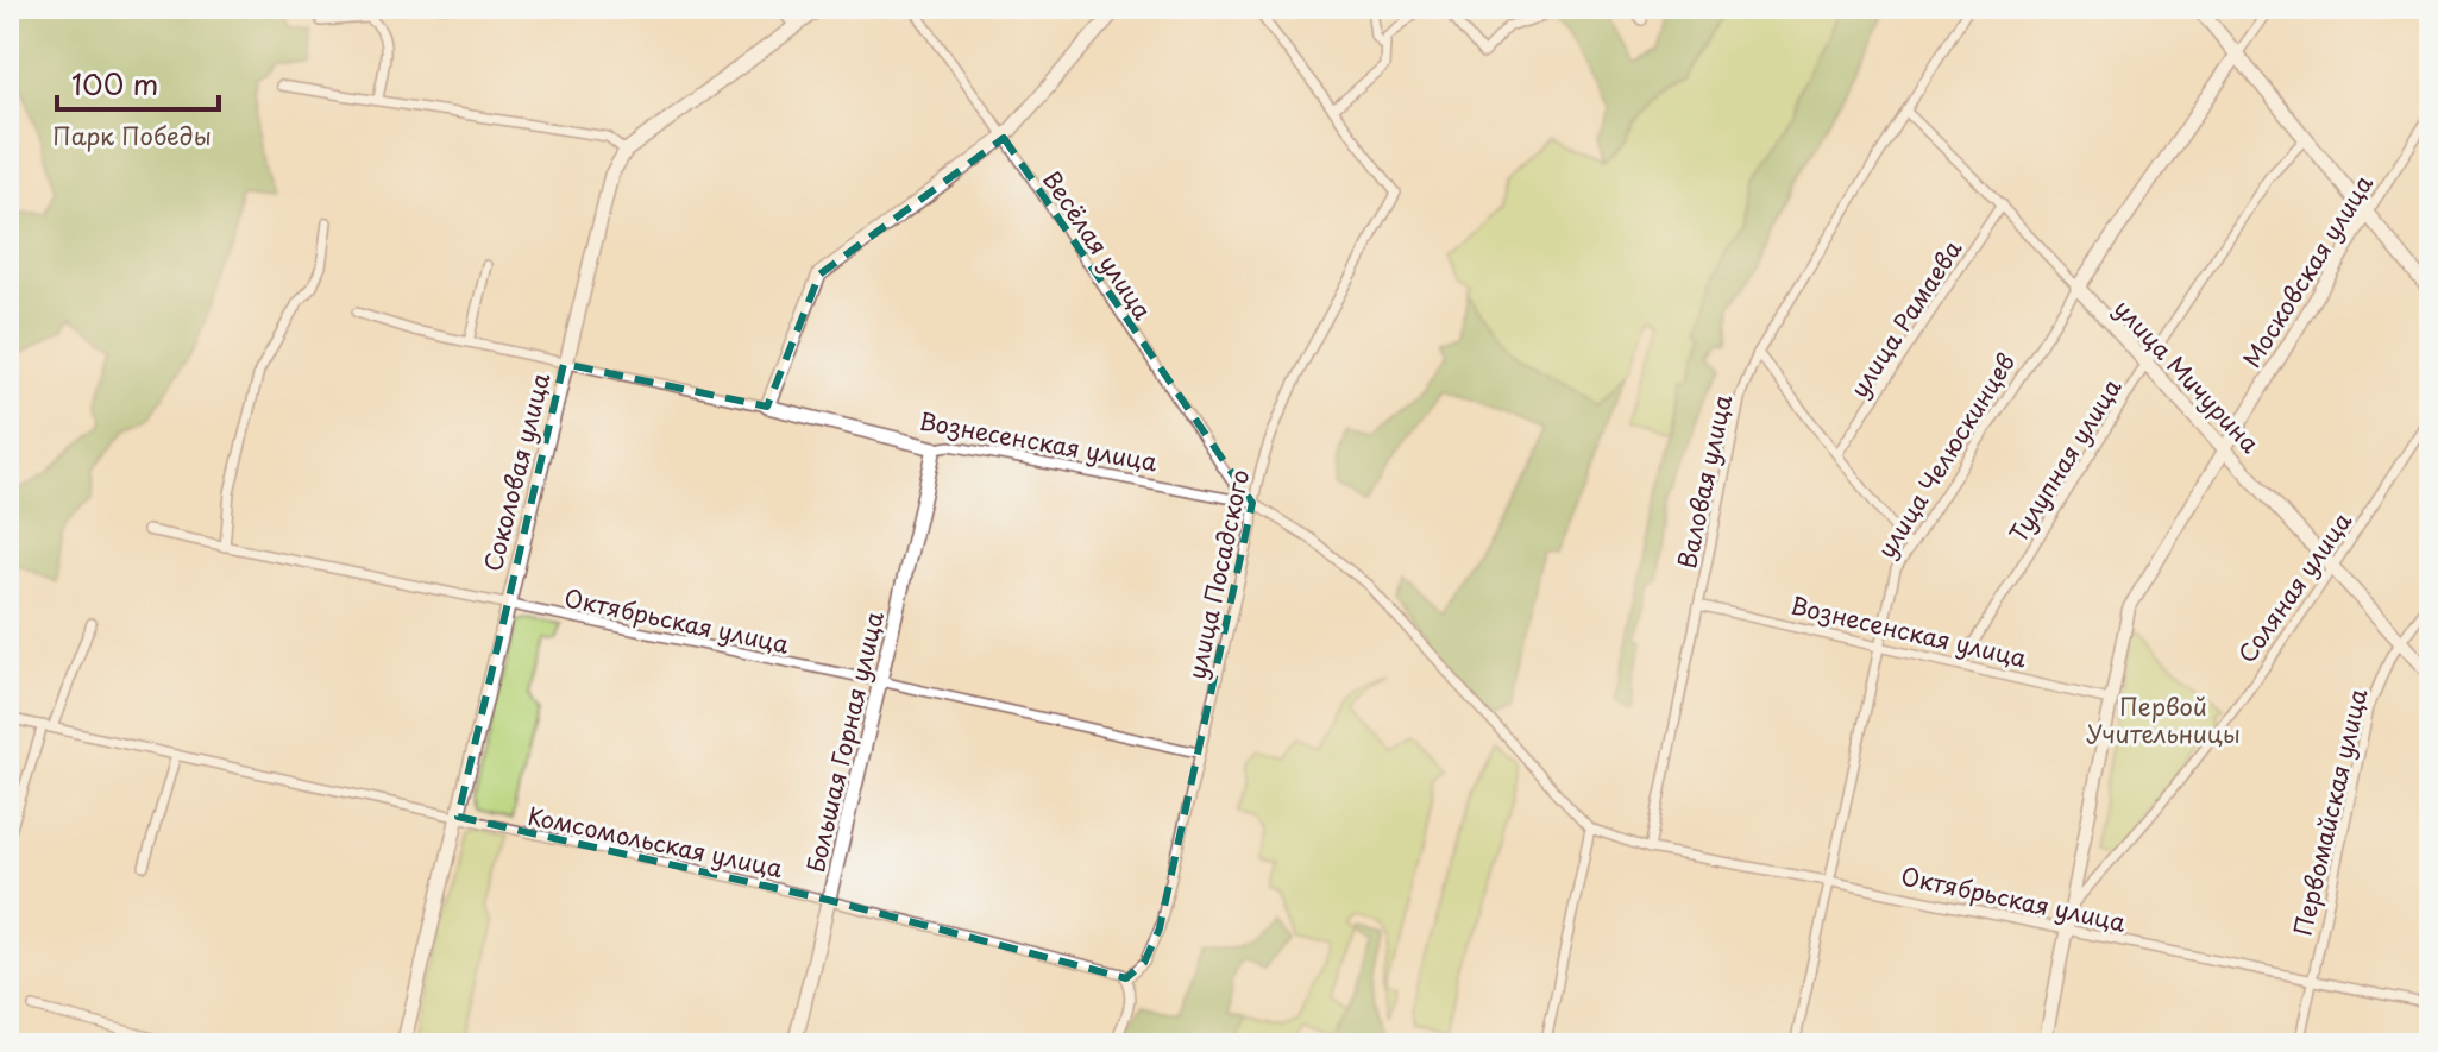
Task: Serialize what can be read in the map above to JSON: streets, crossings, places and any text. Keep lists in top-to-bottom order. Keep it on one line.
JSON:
{"streets":{"main road":["Московская улица","улица Мичурина","Вознесенская улица","улица Челюскинцев","Соколовая улица","Большая Горная улица"],"street":["Весёлая улица","улица Рамаева","Тулупная улица","Валовая улица","улица Посадского","Соляная улица","Октябрьская улица","Первомайская улица","Комсомольская улица"]},"crossings":[["Весёлая улица","Вознесенская улица"],["Весёлая улица","улица Посадского"],["Московская улица","улица Мичурина"],["Московская улица","Вознесенская улица"],["Московская улица","Соляная улица"],["Московская улица","Октябрьская улица"],["улица Рамаева","улица Мичурина"],["улица Мичурина","улица Челюскинцев"],["улица Мичурина","Тулупная улица"],["улица Мичурина","Валовая улица"],["улица Мичурина","Соляная улица"],["улица Мичурина","Первомайская улица"],["Вознесенская улица","улица Челюскинцев"],["Вознесенская улица","Тулупная улица"],["Вознесенская улица","Соколовая улица"],["Вознесенская улица","Валовая улица"],["Вознесенская улица","улица Посадского"],["Вознесенская улица","Октябрьская улица"],["Вознесенская улица","Большая Горная улица"],["улица Челюскинцев","Октябрьская улица"],["Соколовая улица","Октябрьская улица"],["Соколовая улица","Комсомольская улица"],["Валовая улица","Октябрьская улица"],["улица Посадского","Октябрьская улица"],["улица Посадского","Комсомольская улица"],["Октябрьская улица","Большая Горная улица"],["Октябрьская улица","Первомайская улица"],["Большая Горная улица","Комсомольская улица"]],"parks":["Парк Победы","Первой Учительницы"],"scale_bar":"100 m"}
